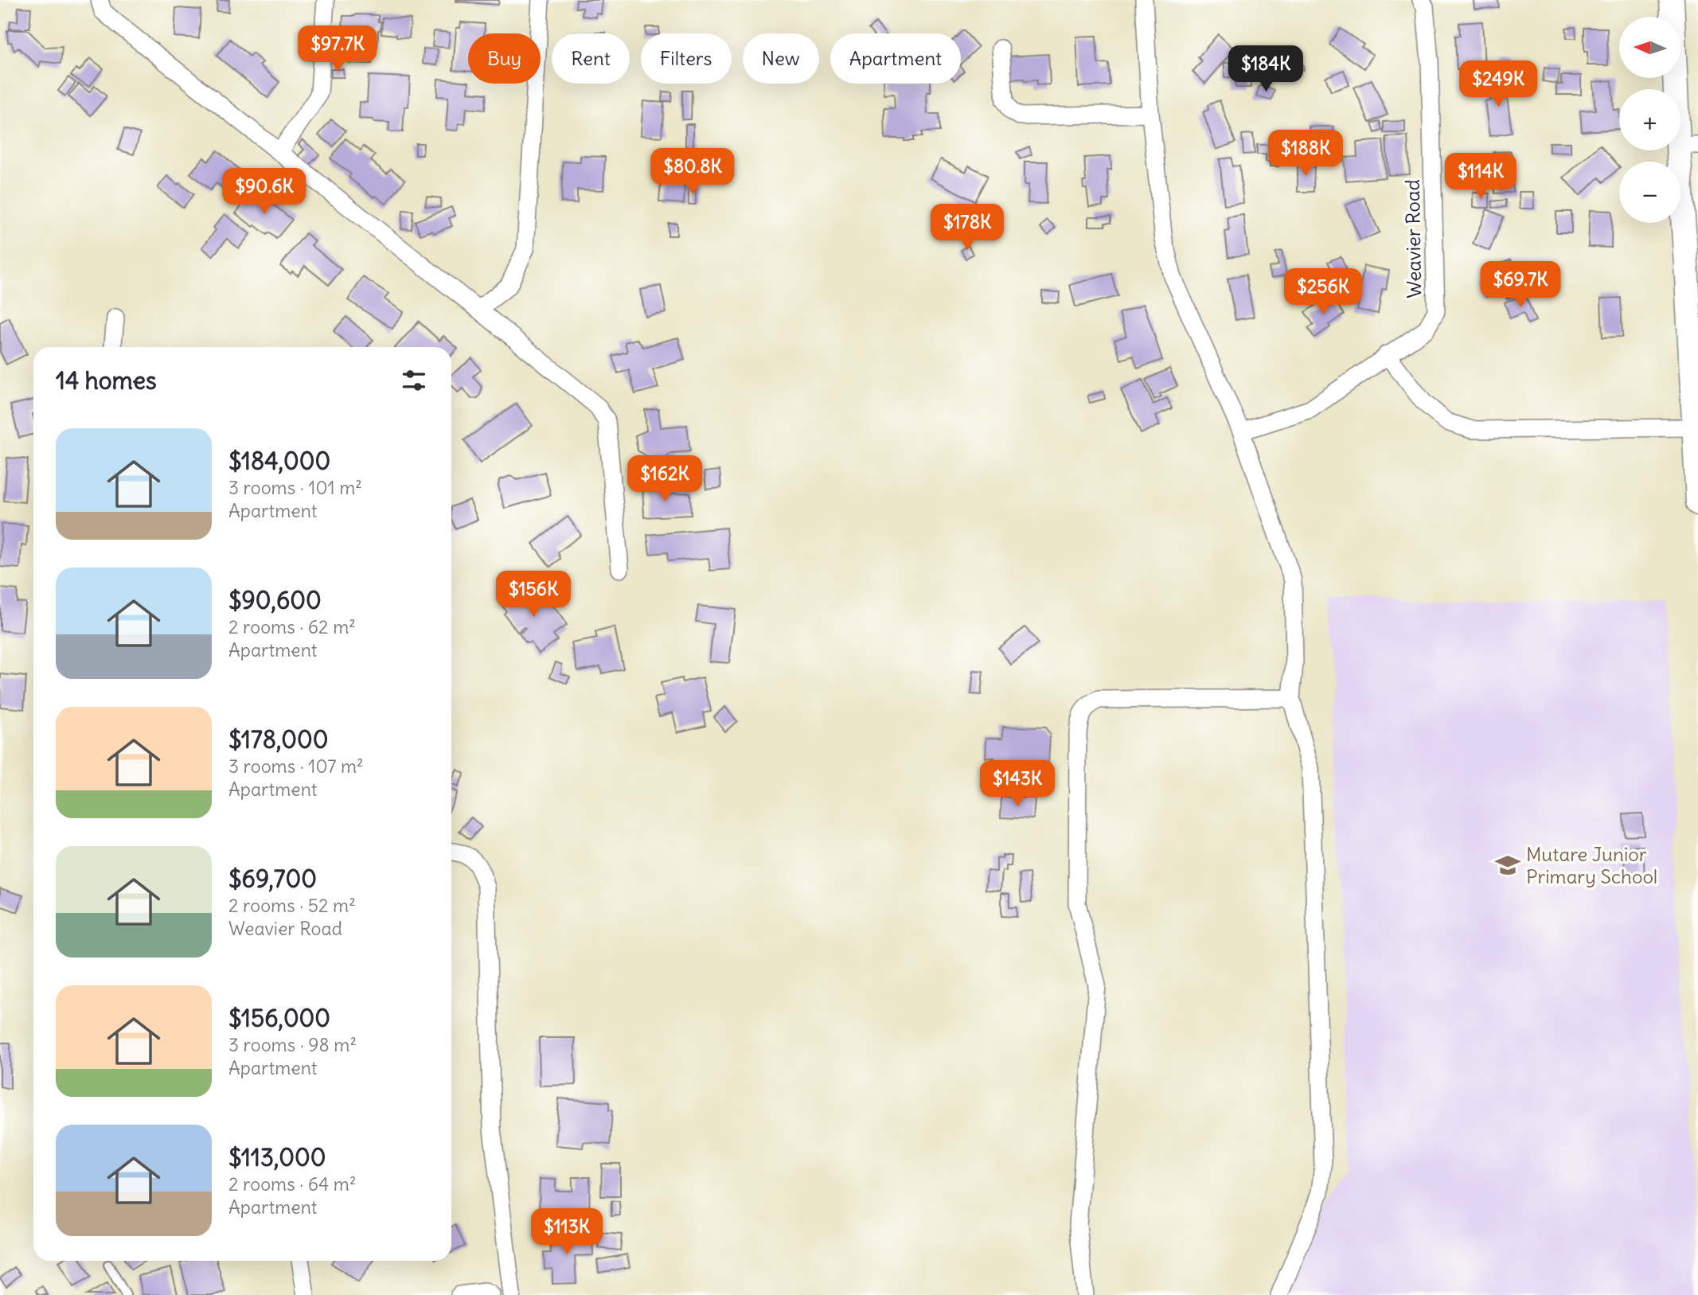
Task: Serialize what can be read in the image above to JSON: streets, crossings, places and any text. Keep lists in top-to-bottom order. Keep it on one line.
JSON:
{"streets":{"street":["Weavier Road"]},"places":{"school or university":["Mutare Junior Primary School"]},"north":"left","page":{"map_buttons":["+","−"],"price":["$97.7K","$184K","$249K","$188K","$80.8K","$114K","$90.6K","$178K","$69.7K","$256K","$162K","$156K","$143K","$113K"],"chip":["Buy","Rent","Filters","New","Apartment"],"heading":"14 homes","list":[{"name":"$184,000","note":"3 rooms · 101 m² · Apartment"},{"name":"$90,600","note":"2 rooms · 62 m² · Apartment"},{"name":"$178,000","note":"3 rooms · 107 m² · Apartment"},{"name":"$69,700","note":"2 rooms · 52 m² · Weavier Road"},{"name":"$156,000","note":"3 rooms · 98 m² · Apartment"},{"name":"$113,000","note":"2 rooms · 64 m² · Apartment"}]}}
